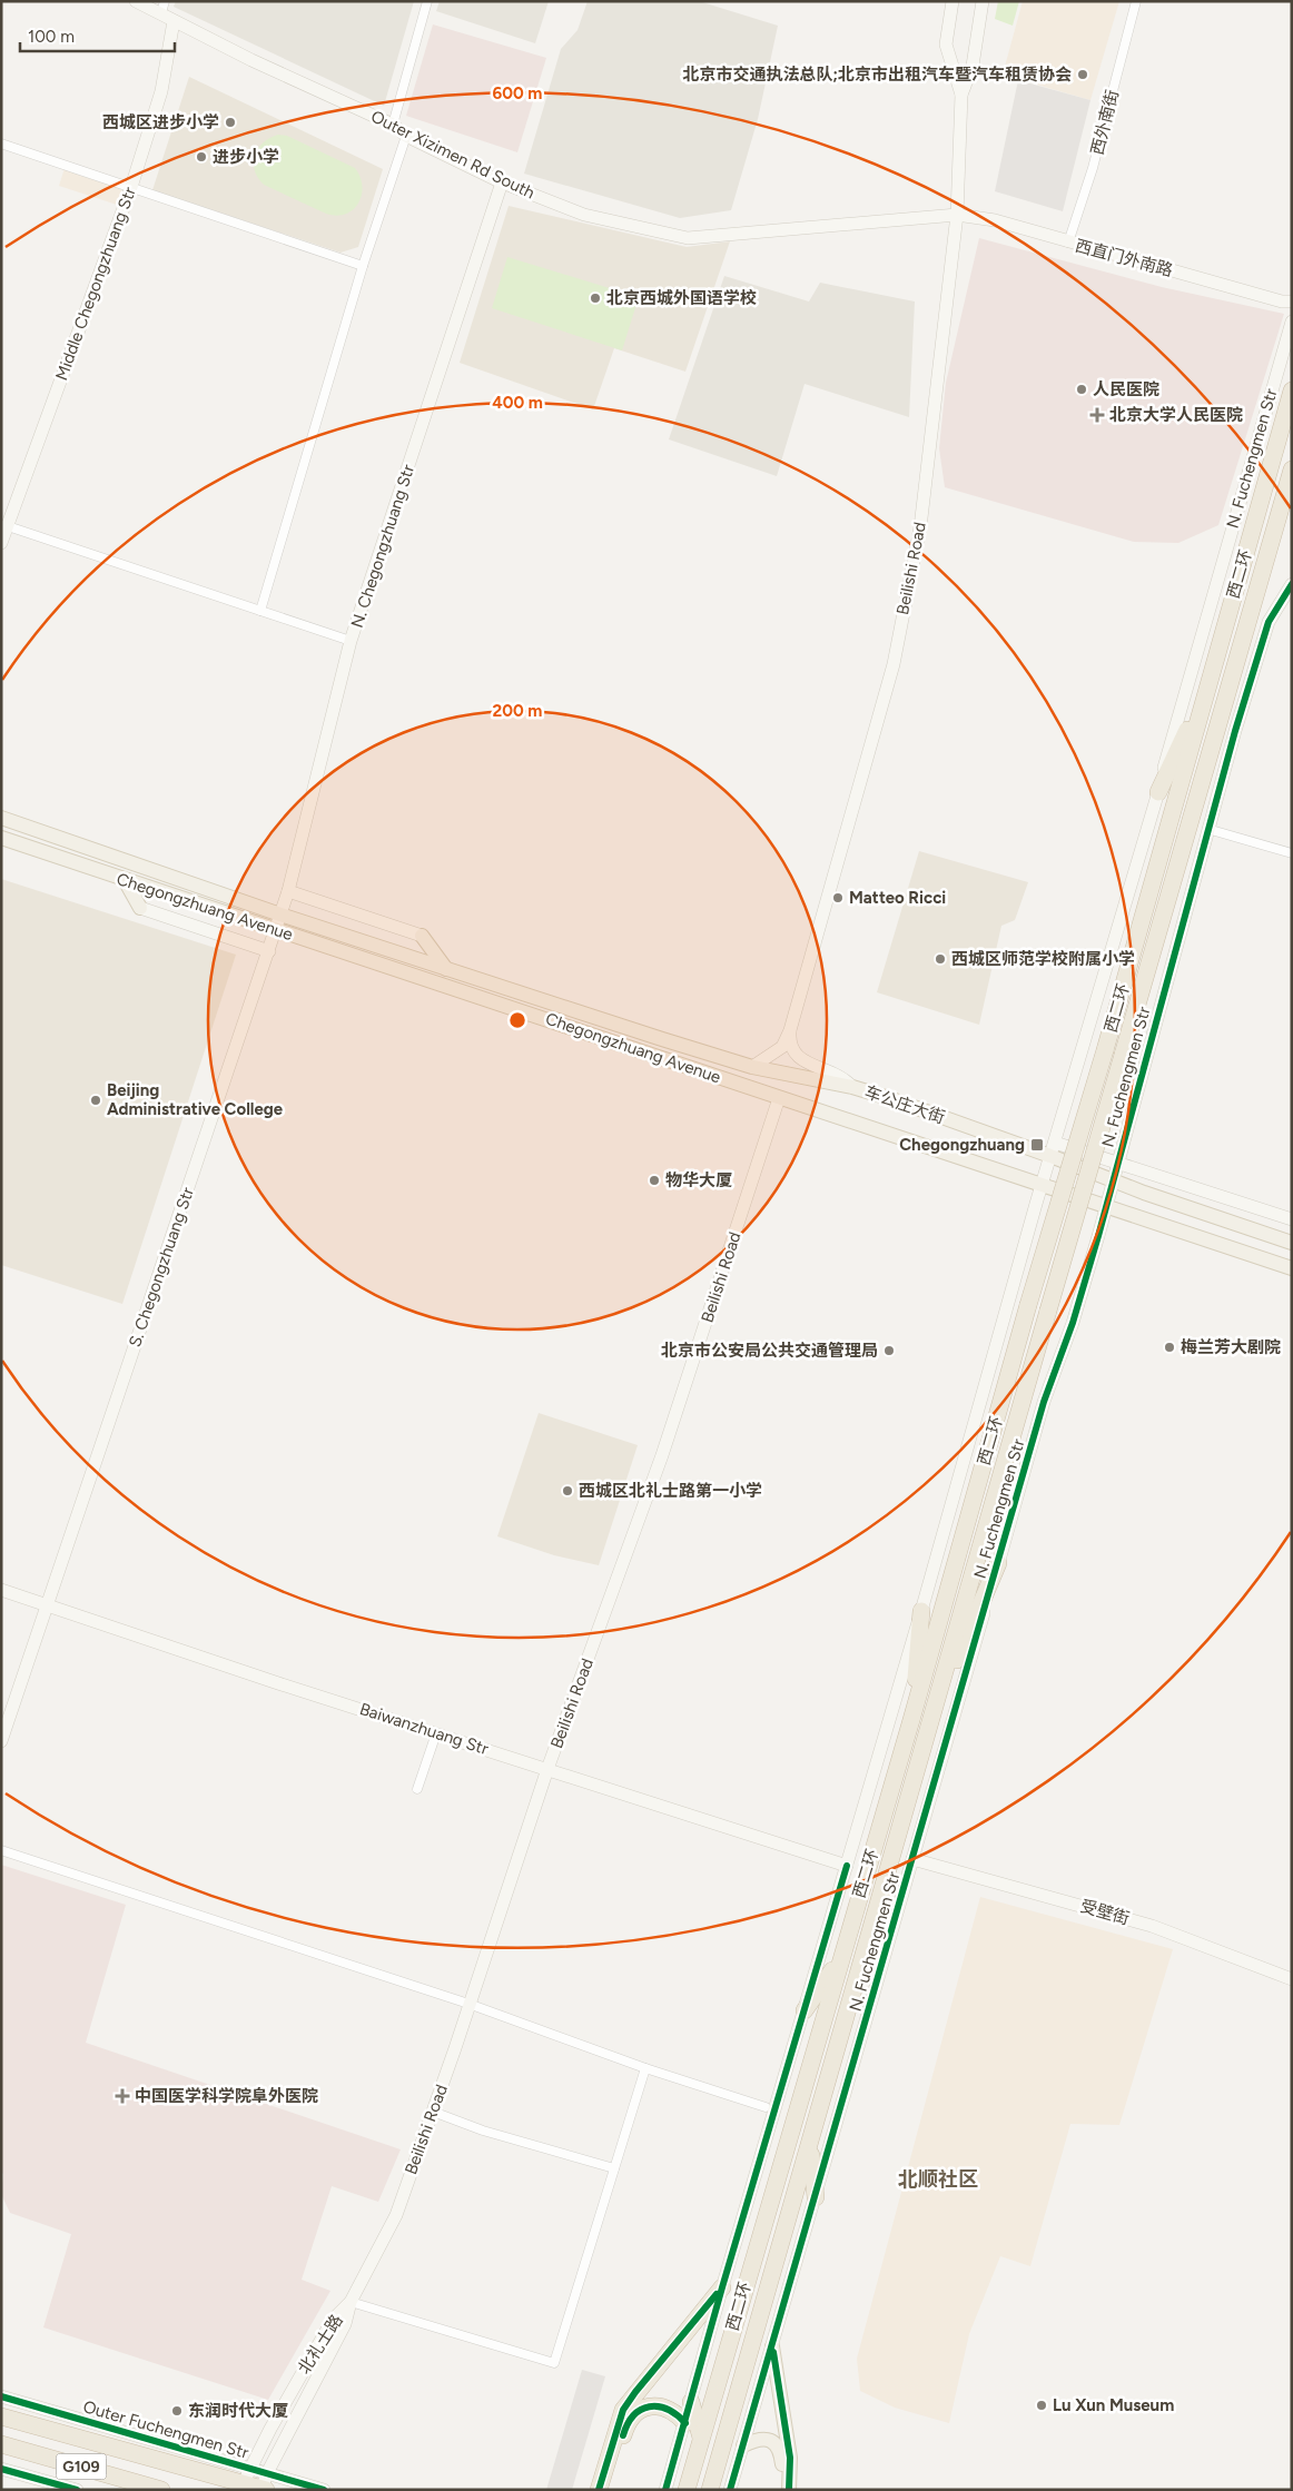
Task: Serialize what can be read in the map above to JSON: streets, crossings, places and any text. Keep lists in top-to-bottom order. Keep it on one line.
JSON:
{"streets":{"highway":["西二环","Outer Fuchengmen Str","G109"],"main road":["Chegongzhuang Avenue","车公庄大街"],"street":["西外南街","Outer Xizimen Rd South","西直门外南路","Middle Chegongzhuang Str","N. Fuchengmen Str","N. Chegongzhuang Str","Beilishi Road","S. Chegongzhuang Str","Baiwanzhuang Str","受壁街","北礼士路"]},"crossings":[["西外南街","西直门外南路"],["Outer Xizimen Rd South","西直门外南路"],["Outer Xizimen Rd South","Middle Chegongzhuang Str"],["Outer Xizimen Rd South","N. Chegongzhuang Str"],["Outer Xizimen Rd South","Beilishi Road"],["西直门外南路","Beilishi Road"],["N. Fuchengmen Str","Chegongzhuang Avenue"],["N. Fuchengmen Str","车公庄大街"],["N. Fuchengmen Str","Baiwanzhuang Str"],["N. Fuchengmen Str","受壁街"],["N. Chegongzhuang Str","Chegongzhuang Avenue"],["N. Chegongzhuang Str","S. Chegongzhuang Str"],["Beilishi Road","Chegongzhuang Avenue"],["Beilishi Road","车公庄大街"],["Beilishi Road","Baiwanzhuang Str"],["Beilishi Road","北礼士路"],["Chegongzhuang Avenue","车公庄大街"],["Chegongzhuang Avenue","S. Chegongzhuang Str"],["S. Chegongzhuang Str","Baiwanzhuang Str"],["北礼士路","Outer Fuchengmen Str"],["北礼士路","G109"],["Outer Fuchengmen Str","G109"]],"districts":["北顺社区"],"places":{"other":["北京市交通执法总队;北京市出租汽车暨汽车租赁协会","西城区进步小学","进步小学","北京西城外国语学校","人民医院","Matteo Ricci","西城区师范学校附属小学","Beijing Administrative College","物华大厦","梅兰芳大剧院","北京市公安局公共交通管理局","西城区北礼士路第一小学","Lu Xun Museum","东润时代大厦"],"health":["北京大学人民医院","中国医学科学院阜外医院"],"transit":["Chegongzhuang"]},"scale_bar":"100 m","rings":["600 m","400 m","200 m"]}
